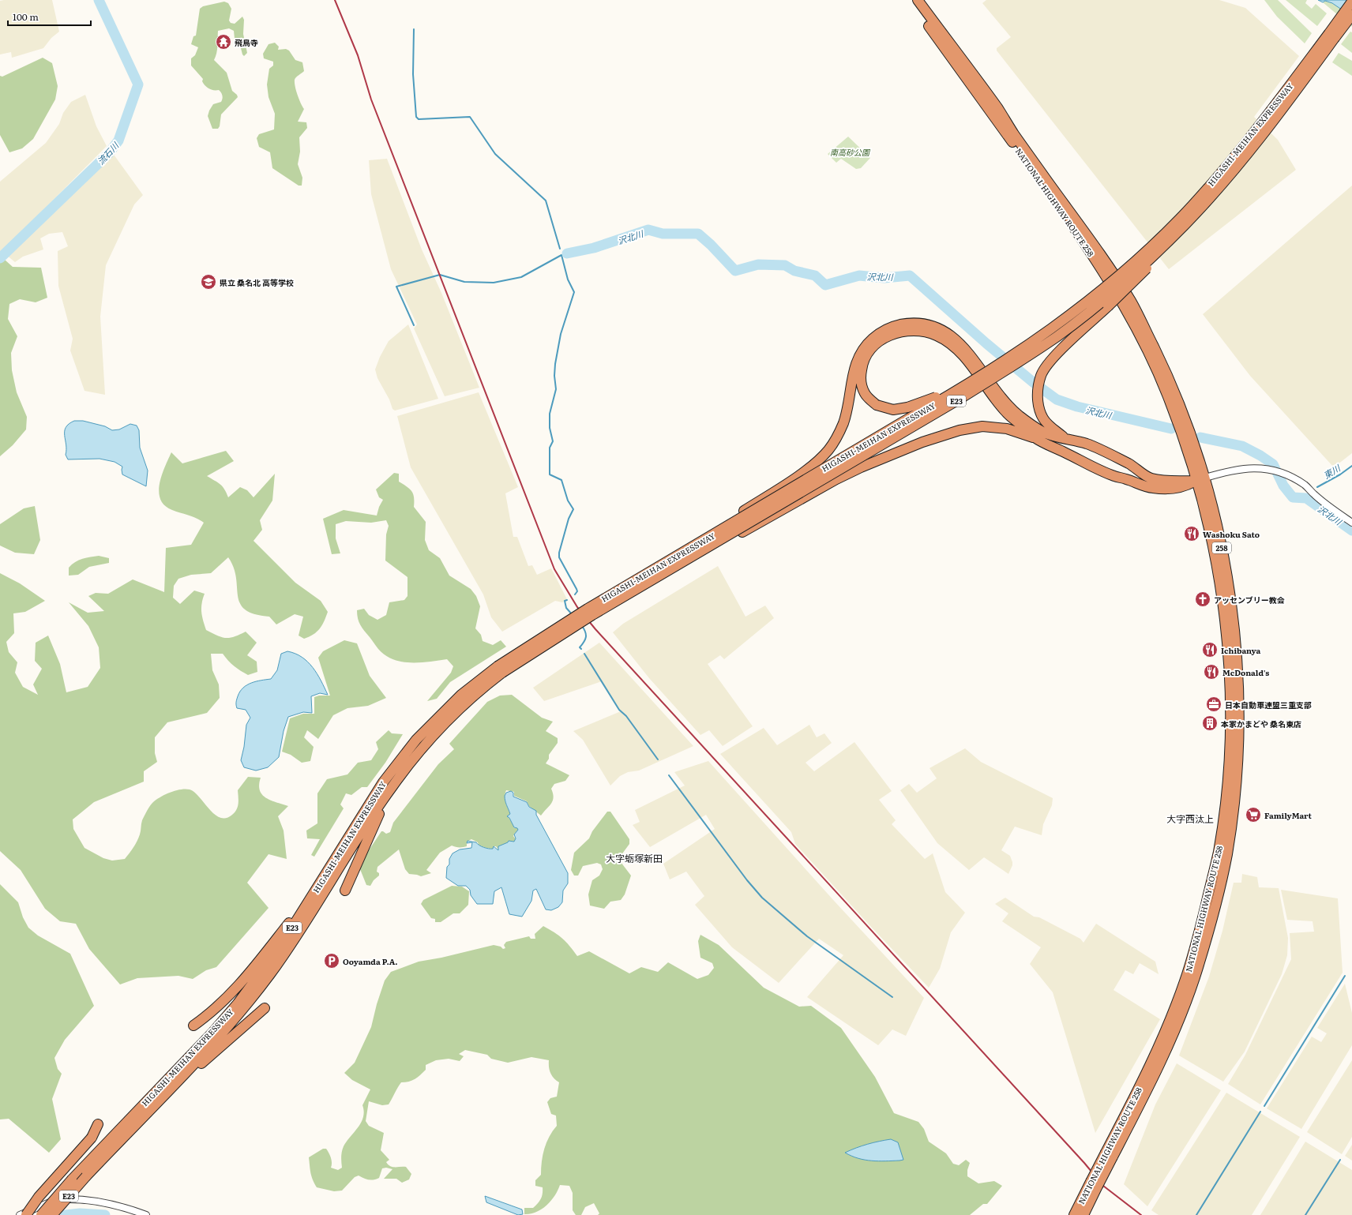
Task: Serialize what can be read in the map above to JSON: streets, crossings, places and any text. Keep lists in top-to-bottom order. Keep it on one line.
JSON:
{"streets":{"highway":["HIGASHI-MEIHAN EXPRESSWAY","NATIONAL HIGHWAY ROUTE 258","E23","258"]},"districts":["大字西汰上","大字蛎塚新田"],"water":["流石川","沢北川","東川"],"parks":["南高砂公園"],"places":{"temple":["飛鳥寺"],"school or university":["県立 桑名北 高等学校"],"restaurant":["Washoku Sato","Ichibanya","McDonald's"],"church":["アッセンブリー教会"],"office":["日本自動車連盟三重支部"],"building":["本家かまどや 桑名東店"],"supermarket":["FamilyMart"],"parking":["Ooyamda P.A."]},"scale_bar":"100 m"}
